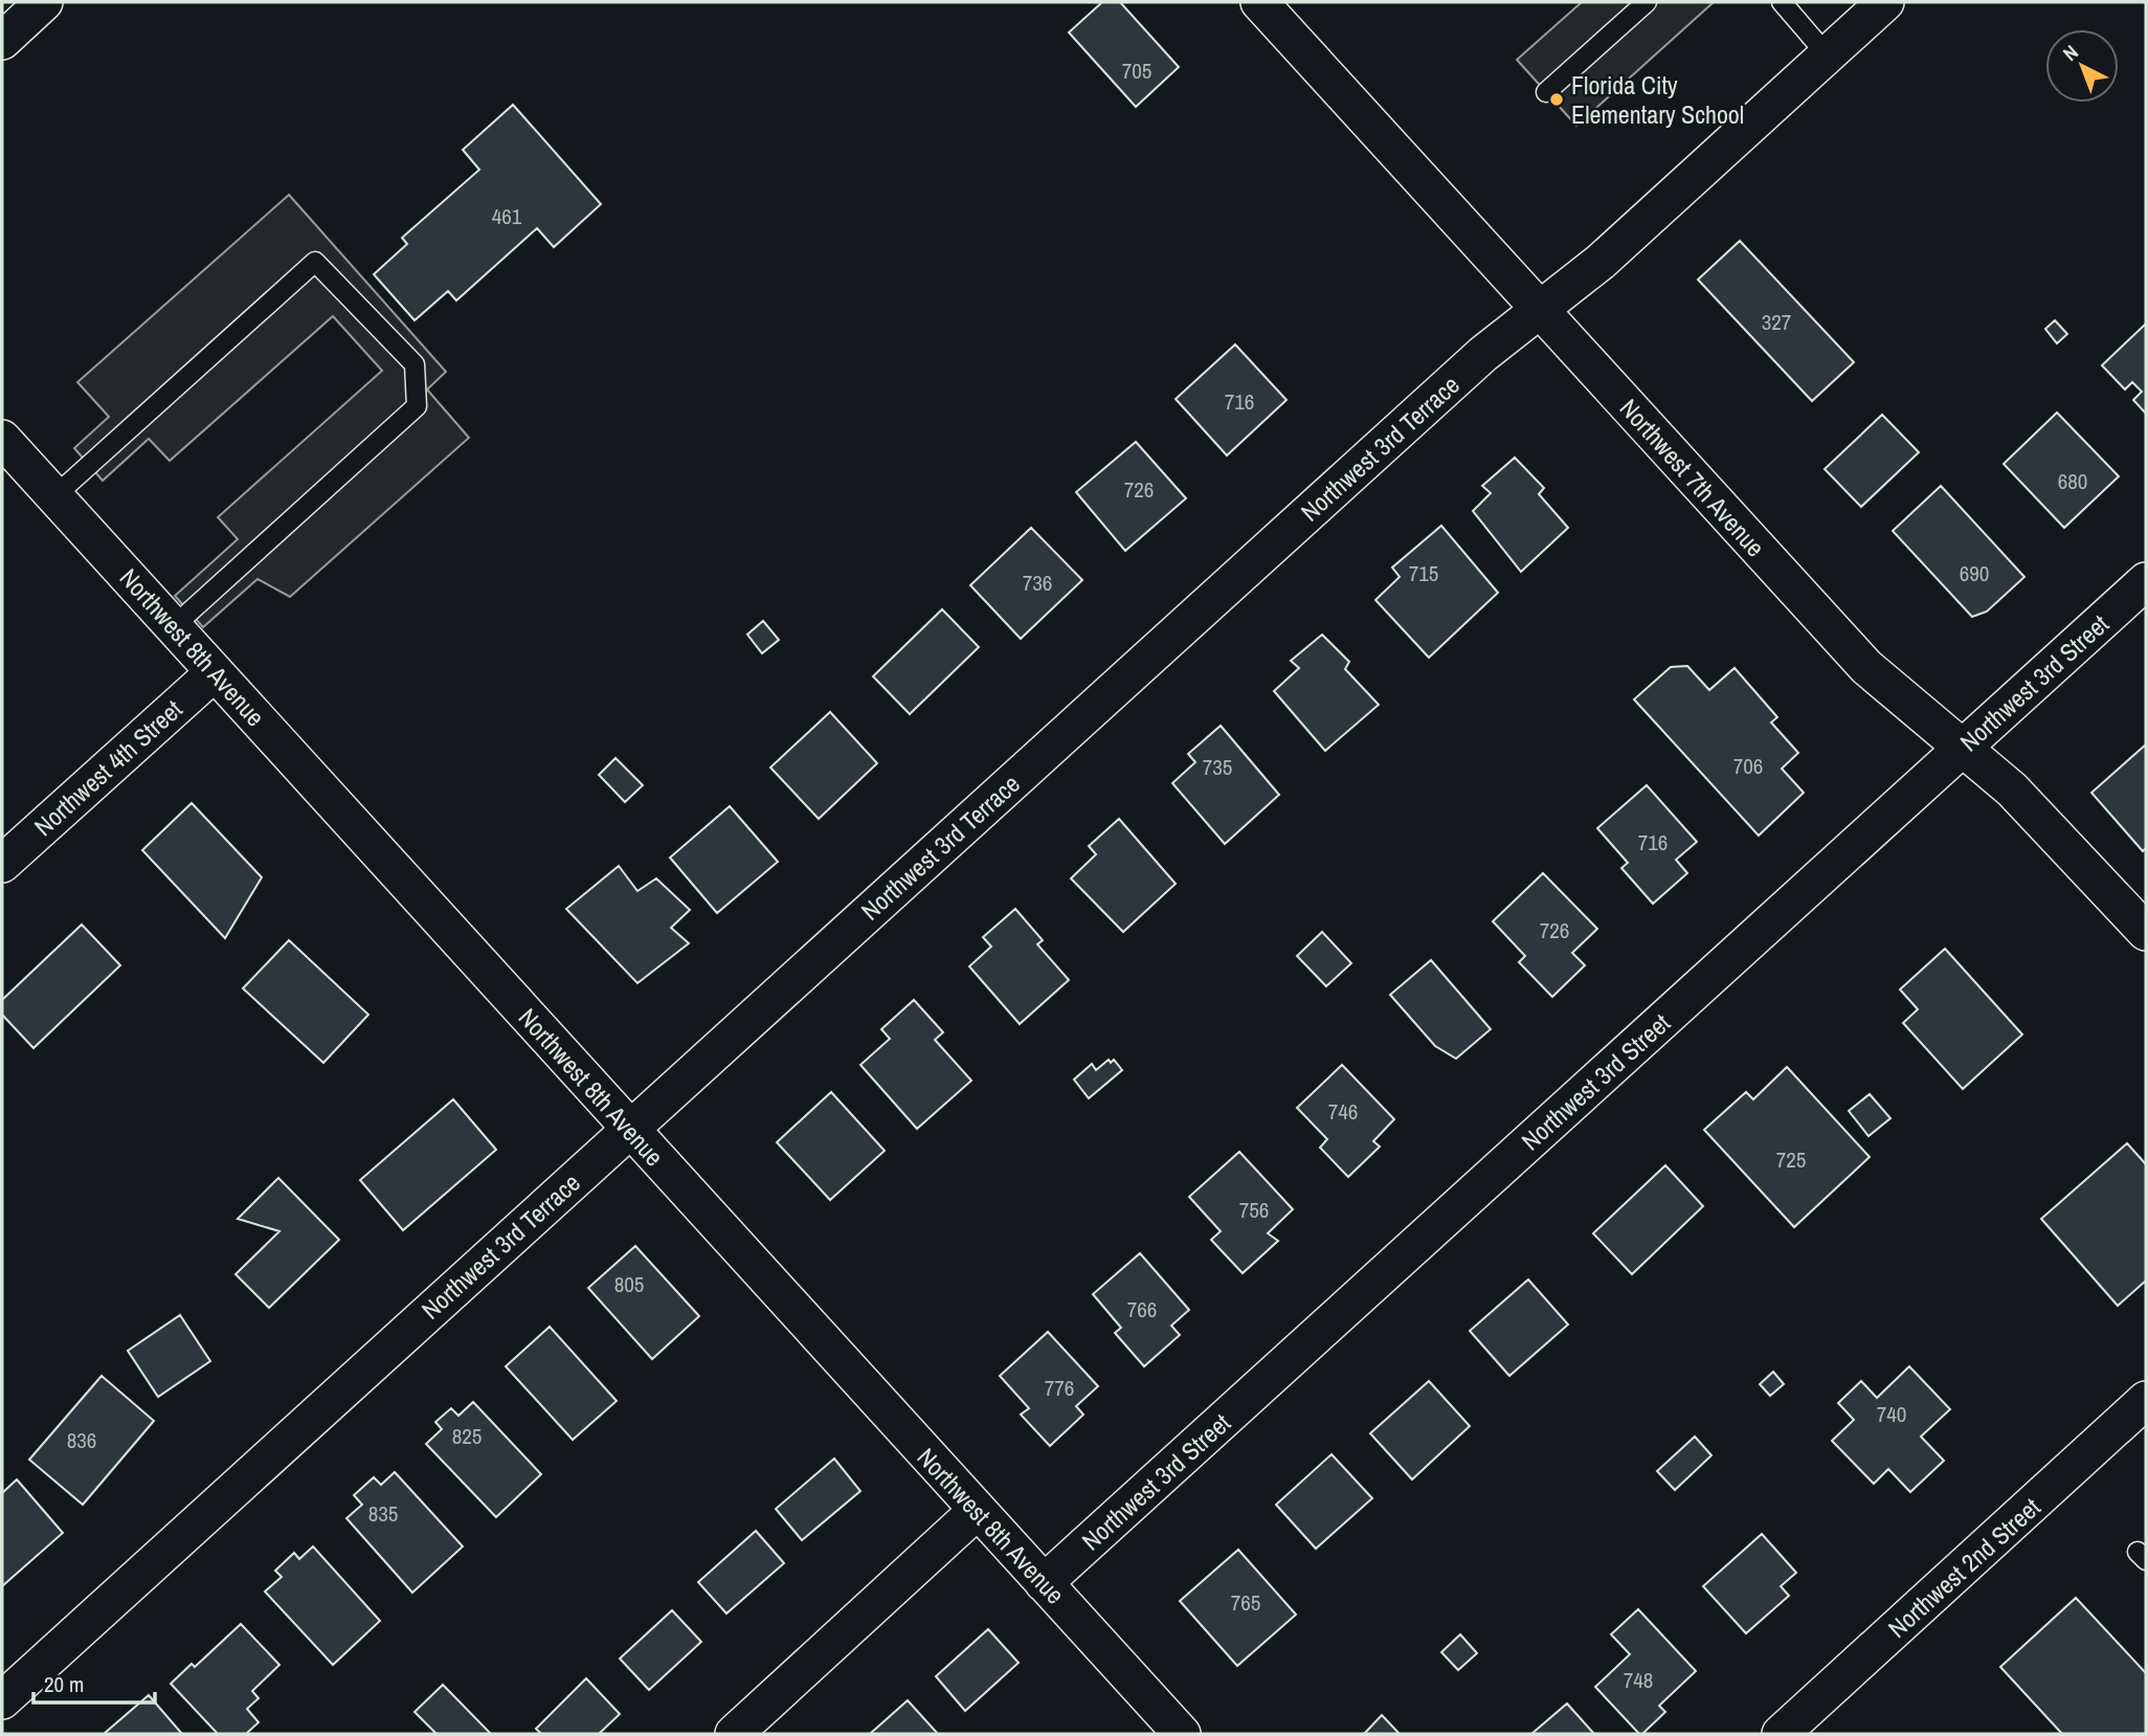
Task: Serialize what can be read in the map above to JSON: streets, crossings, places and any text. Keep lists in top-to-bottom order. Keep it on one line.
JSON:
{"streets":{"street":["Northwest 3rd Terrace","Northwest 7th Avenue","Northwest 8th Avenue","Northwest 3rd Street","Northwest 4th Street","Northwest 2nd Street"]},"crossings":[["Northwest 3rd Terrace","Northwest 7th Avenue"],["Northwest 3rd Terrace","Northwest 8th Avenue"],["Northwest 7th Avenue","Northwest 3rd Street"],["Northwest 8th Avenue","Northwest 3rd Street"],["Northwest 8th Avenue","Northwest 4th Street"]],"places":["Florida City Elementary School"],"house_numbers":["705","461","327","716","680","726","715","690","736","706","735","716","726","746","725","756","805","766","776","740","825","836","835","765","748"],"scale_bar":"20 m","north":"top left"}
